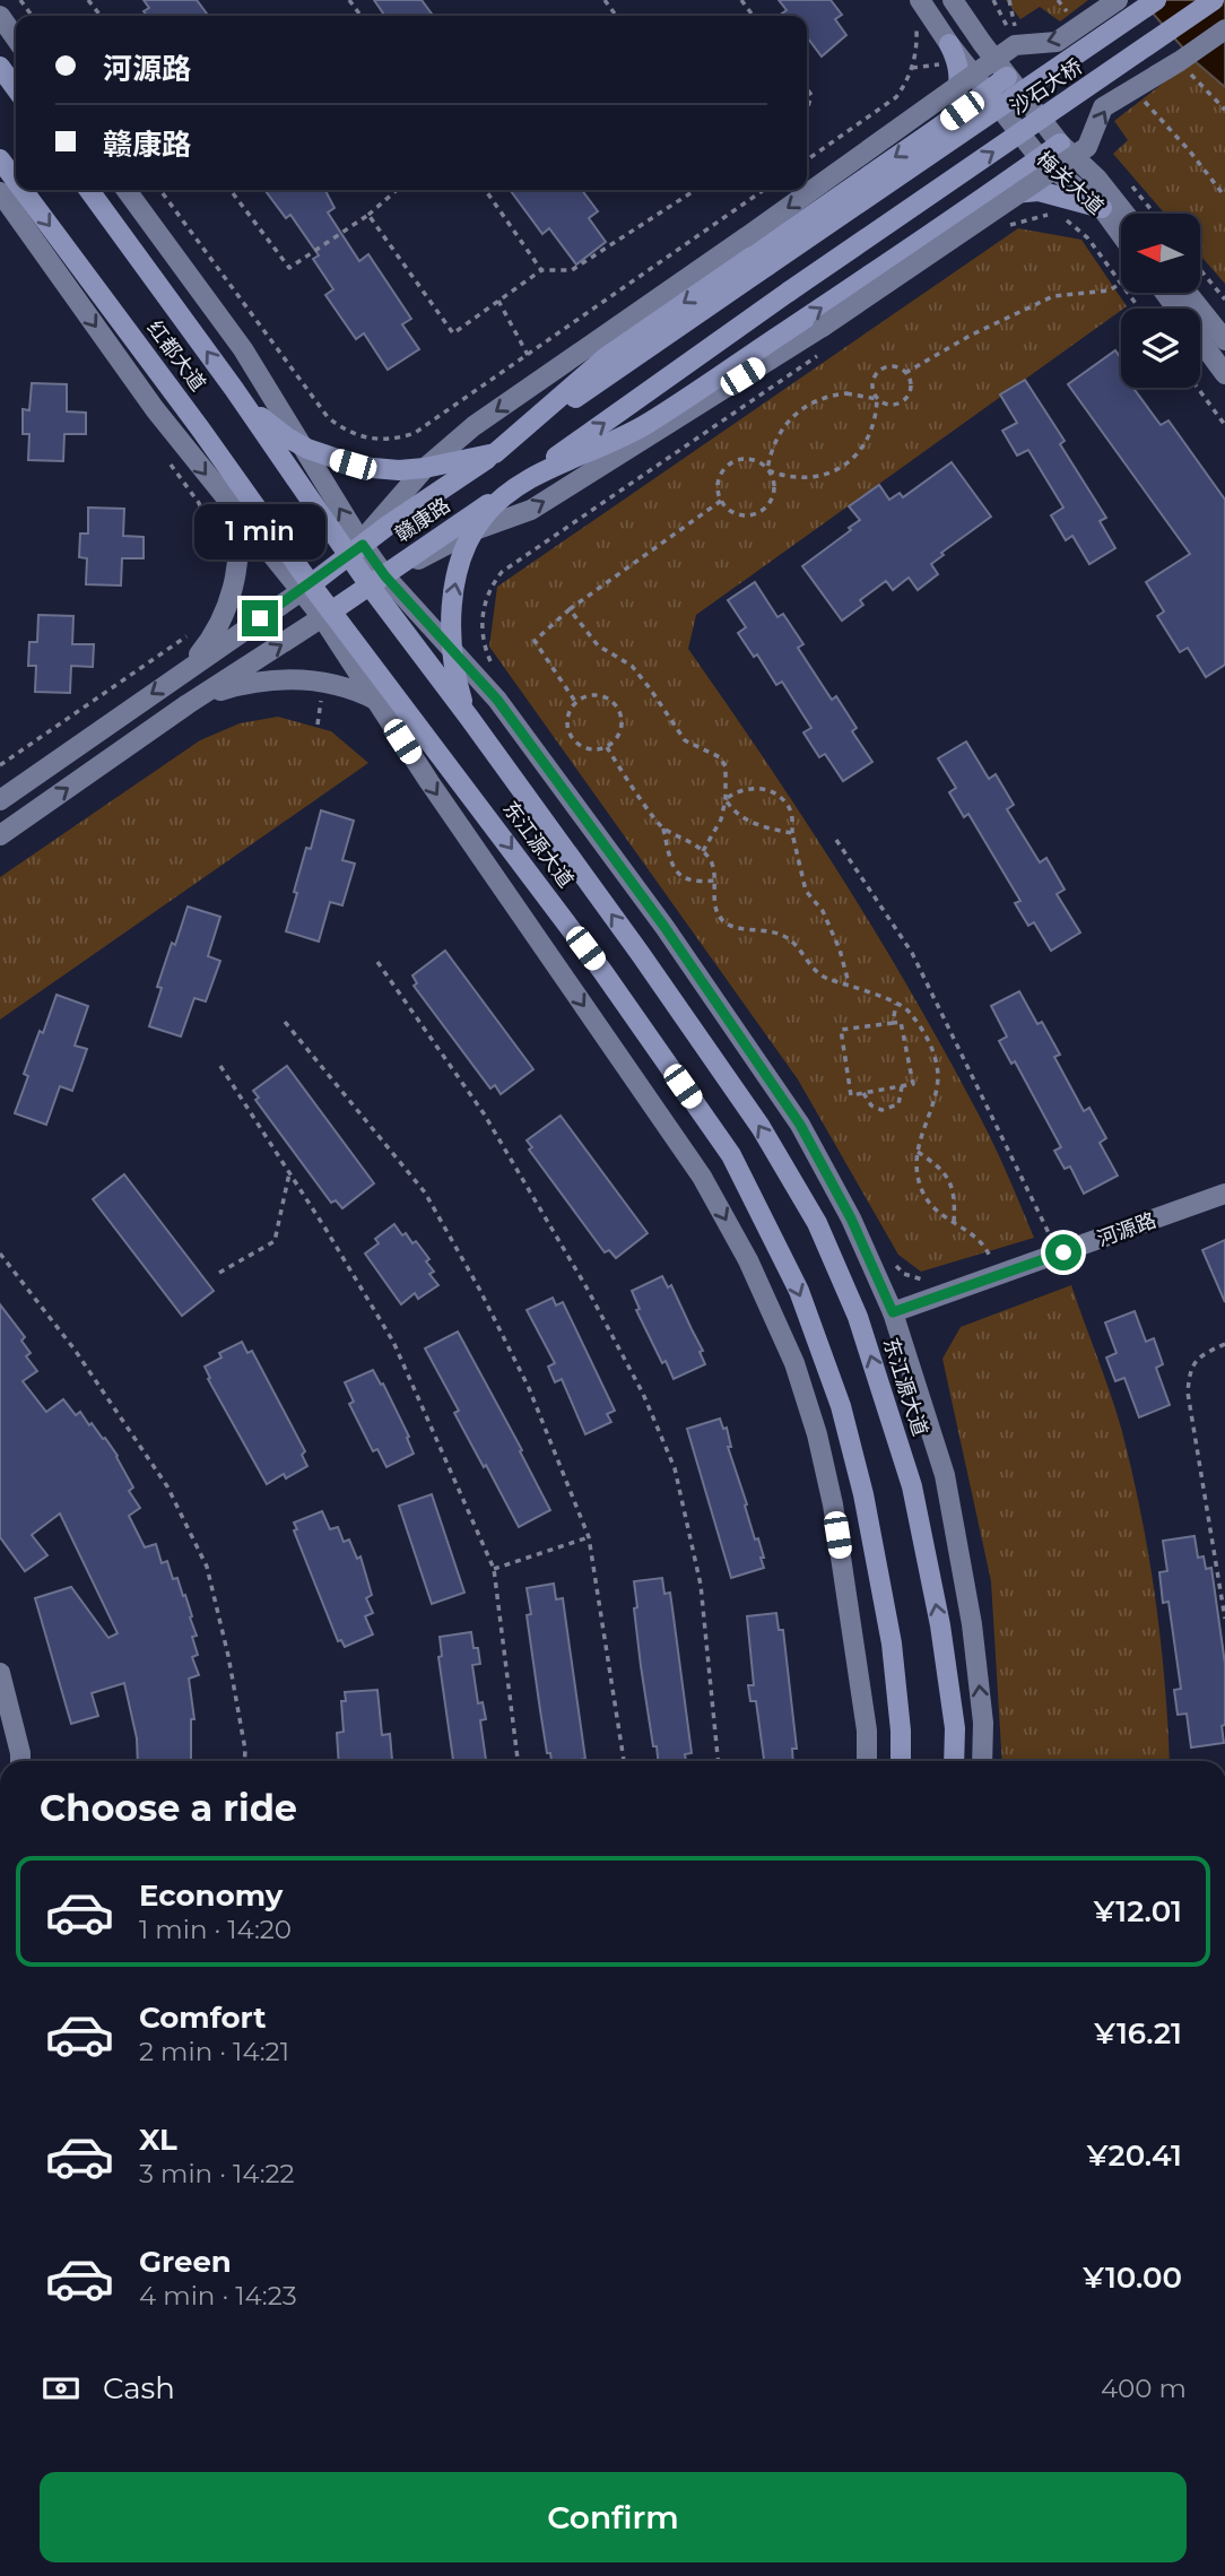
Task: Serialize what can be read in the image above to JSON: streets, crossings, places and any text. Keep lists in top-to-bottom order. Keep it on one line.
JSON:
{"streets":{"main road":["沙石大桥","红都大道","赣康路","东江源大道"],"street":["梅关大道","河源路"]},"crossings":[["沙石大桥","赣康路"],["红都大道","赣康路"],["红都大道","东江源大道"],["赣康路","东江源大道"]],"north":"left","page":{"banner":["河源路","赣康路"],"bubble":"1 min","heading":"Choose a ride","list":[{"name":"Economy","note":"1 min · 14:20","value":"¥12.01"},{"name":"Comfort","note":"2 min · 14:21","value":"¥16.21"},{"name":"XL","note":"3 min · 14:22","value":"¥20.41"},{"name":"Green","note":"4 min · 14:23","value":"¥10.00"}],"pay":["Cash","400 m"],"buttons":"Confirm"}}
